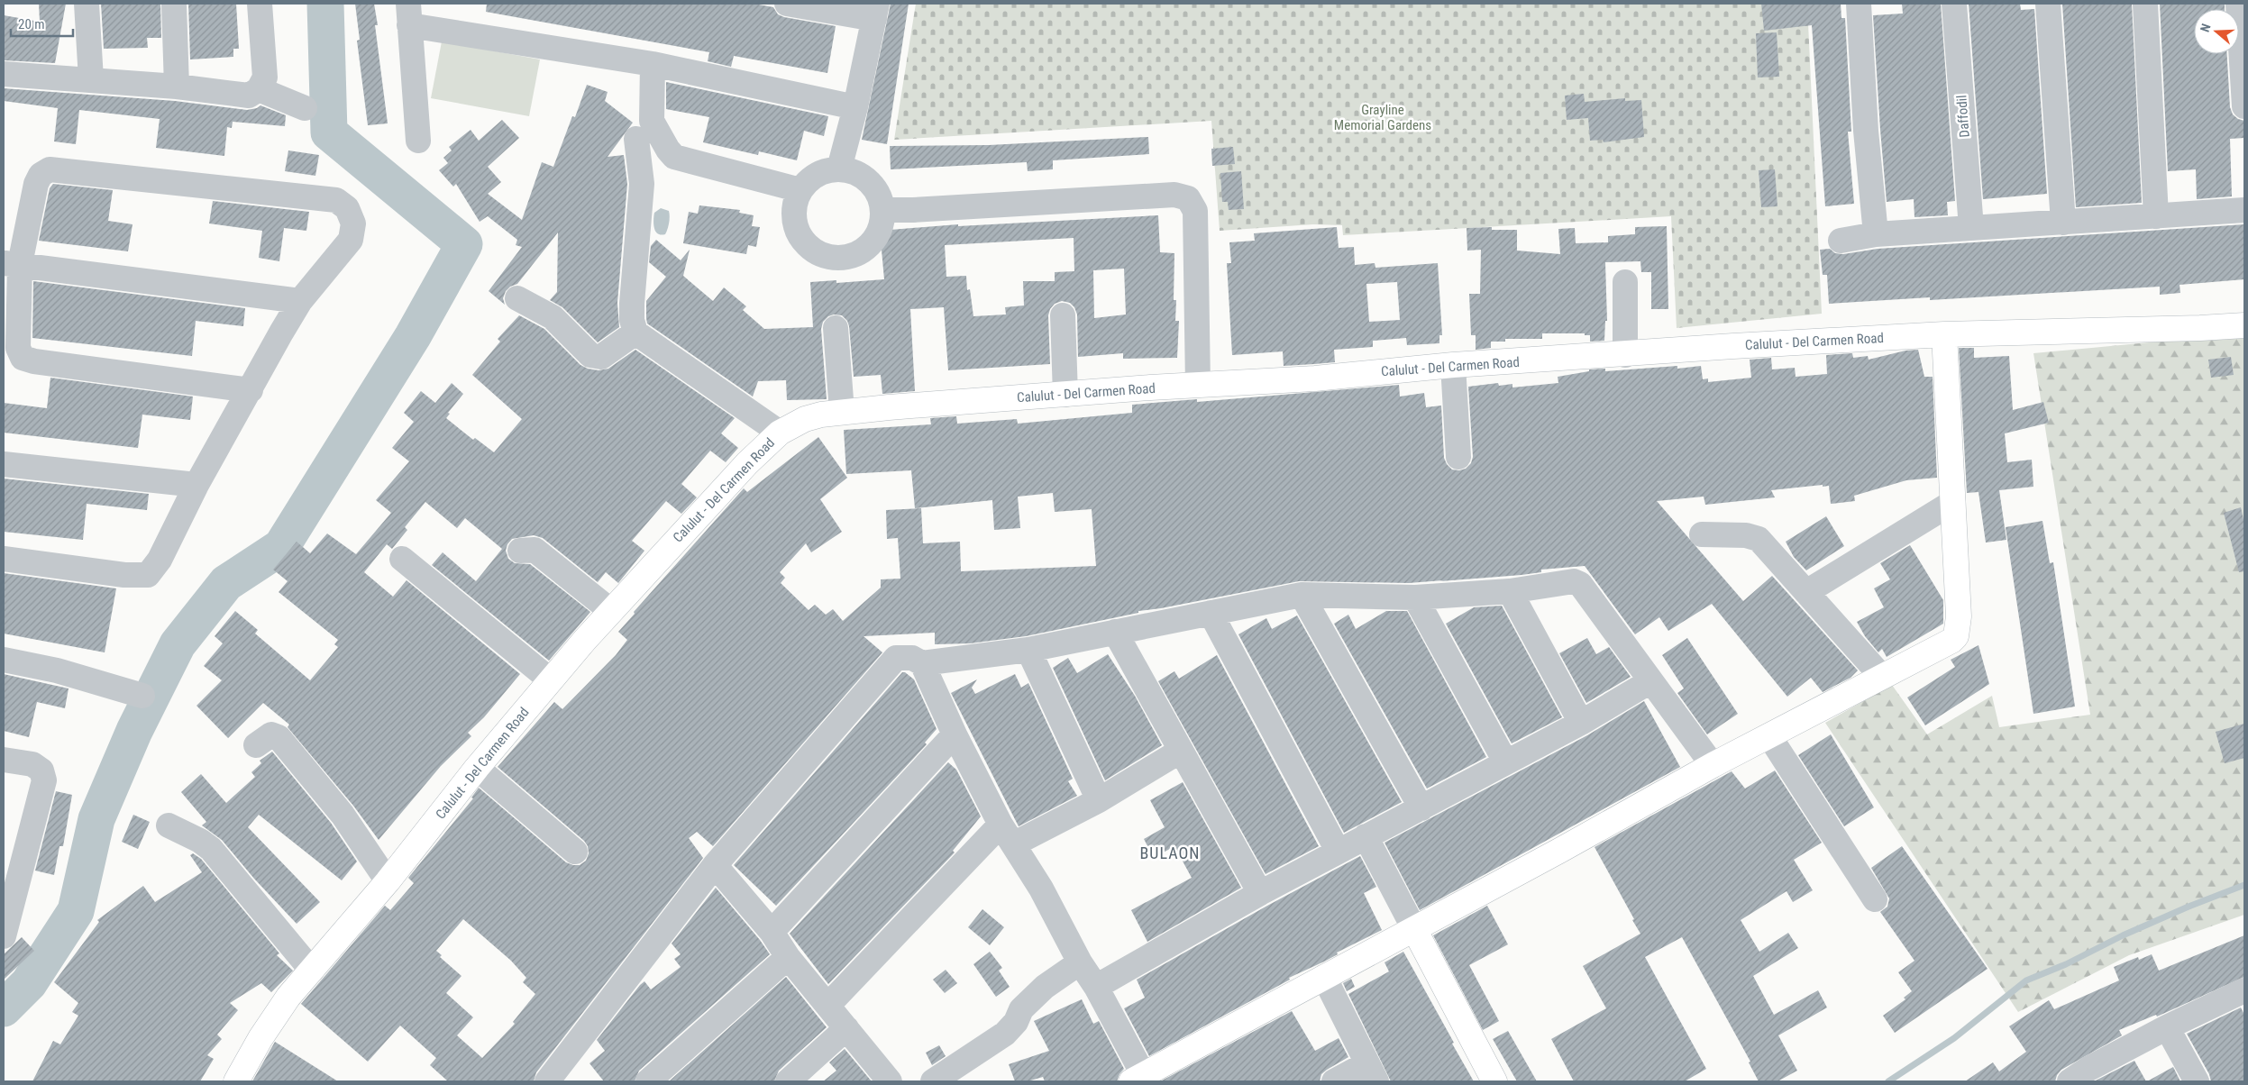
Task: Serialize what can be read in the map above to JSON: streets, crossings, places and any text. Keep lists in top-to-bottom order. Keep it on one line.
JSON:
{"streets":{"main road":["Calulut - Del Carmen Road"],"street":["Daffodil"]},"districts":["BULAON"],"parks":["Grayline Memorial Gardens"],"scale_bar":"20 m","north":"left"}
